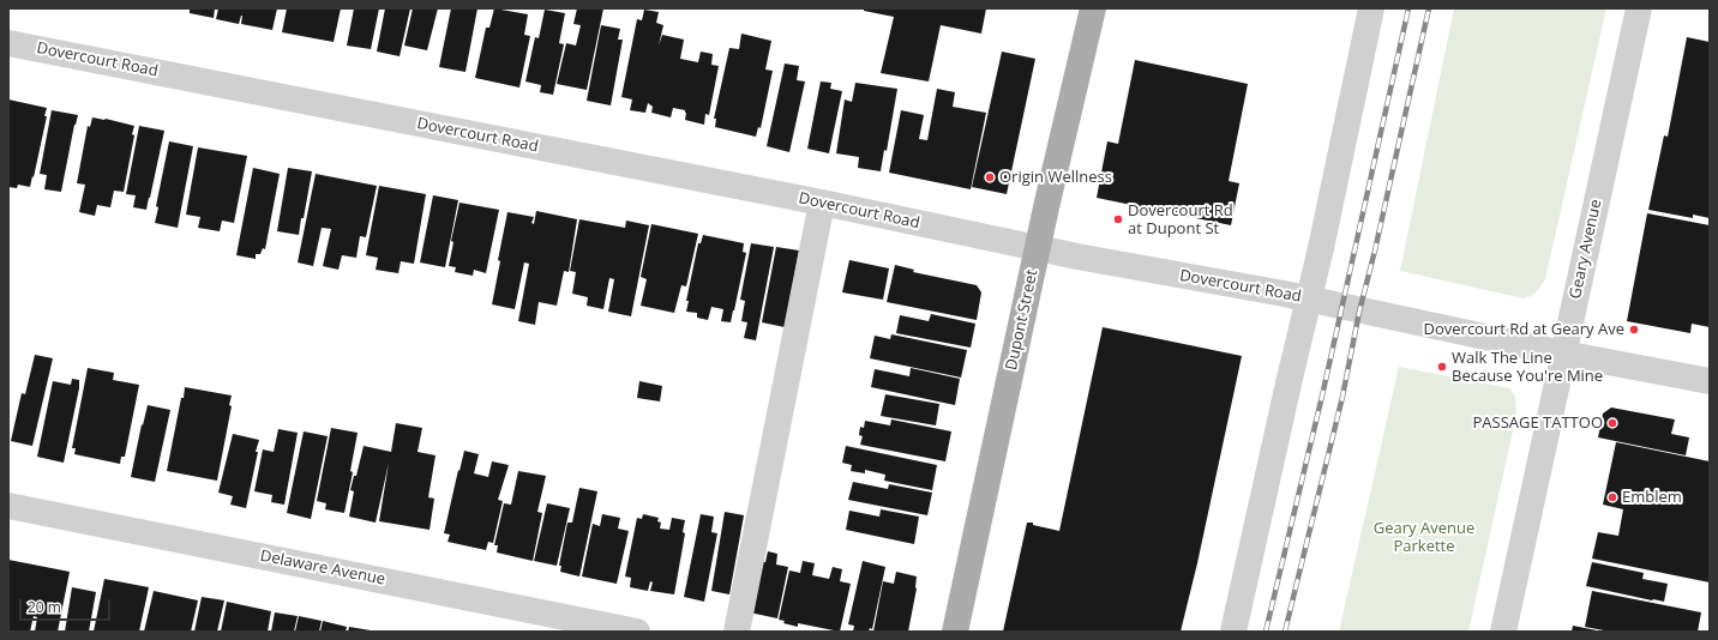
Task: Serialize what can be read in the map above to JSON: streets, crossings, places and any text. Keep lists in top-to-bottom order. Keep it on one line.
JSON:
{"streets":{"main road":["Dupont Street"],"street":["Dovercourt Road","Geary Avenue","Delaware Avenue"]},"crossings":[["Dovercourt Road","Geary Avenue"],["Dovercourt Road","Dupont Street"]],"parks":["Geary Avenue Parkette"],"places":["Origin Wellness","Dovercourt Rd at Dupont St","Dovercourt Rd at Geary Ave","Walk The Line Because You're Mine","PASSAGE TATTOO","Emblem"],"scale_bar":"20 m"}
